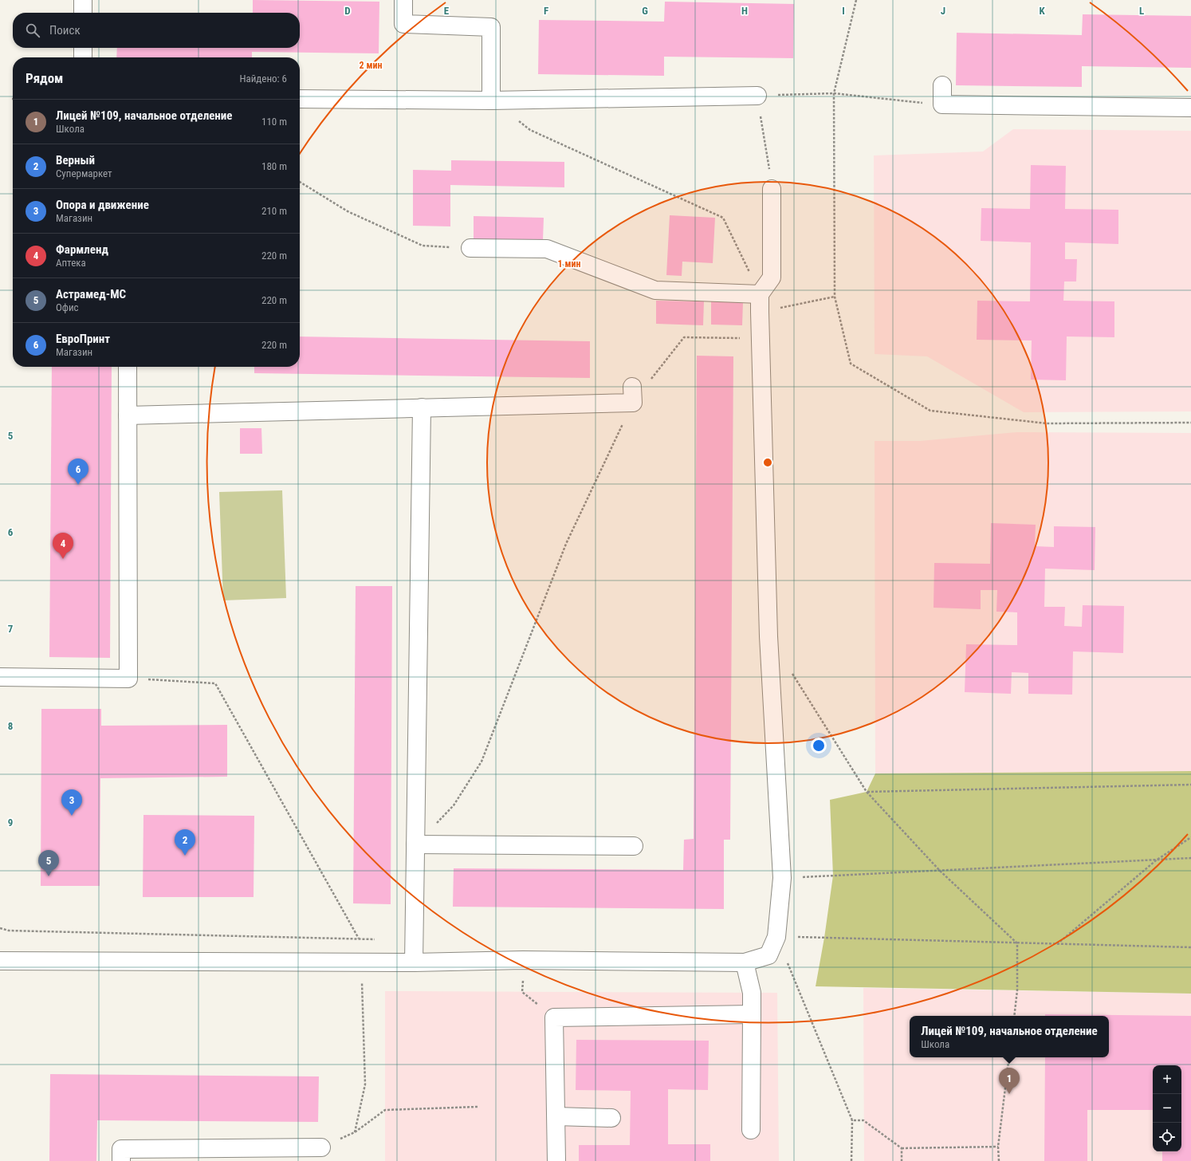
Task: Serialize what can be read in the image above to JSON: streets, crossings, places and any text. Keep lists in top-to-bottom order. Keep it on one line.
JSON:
{"page":{"search":"Поиск","heading":["Рядом","Найдено: 6"],"list":[{"mark":"1","name":"Лицей №109, начальное отделение","note":"Школа","value":"110 m"},{"mark":"2","name":"Верный","note":"Супермаркет","value":"180 m"},{"mark":"3","name":"Опора и движение","note":"Магазин","value":"210 m"},{"mark":"4","name":"Фармленд","note":"Аптека","value":"220 m"},{"mark":"5","name":"Астрамед-МС","note":"Офис","value":"220 m"},{"mark":"6","name":"ЕвроПринт","note":"Магазин","value":"220 m"}],"pins":["6","4","3","2","5","1"],"popup":["Лицей №109, начальное отделение","Школа"],"map_buttons":["+","−"]},"grid":{"columns":["D","E","F","G","H","I","J","K","L"],"rows":["5","6","7","8","9"]},"rings":["2 мин","1 мин"]}
